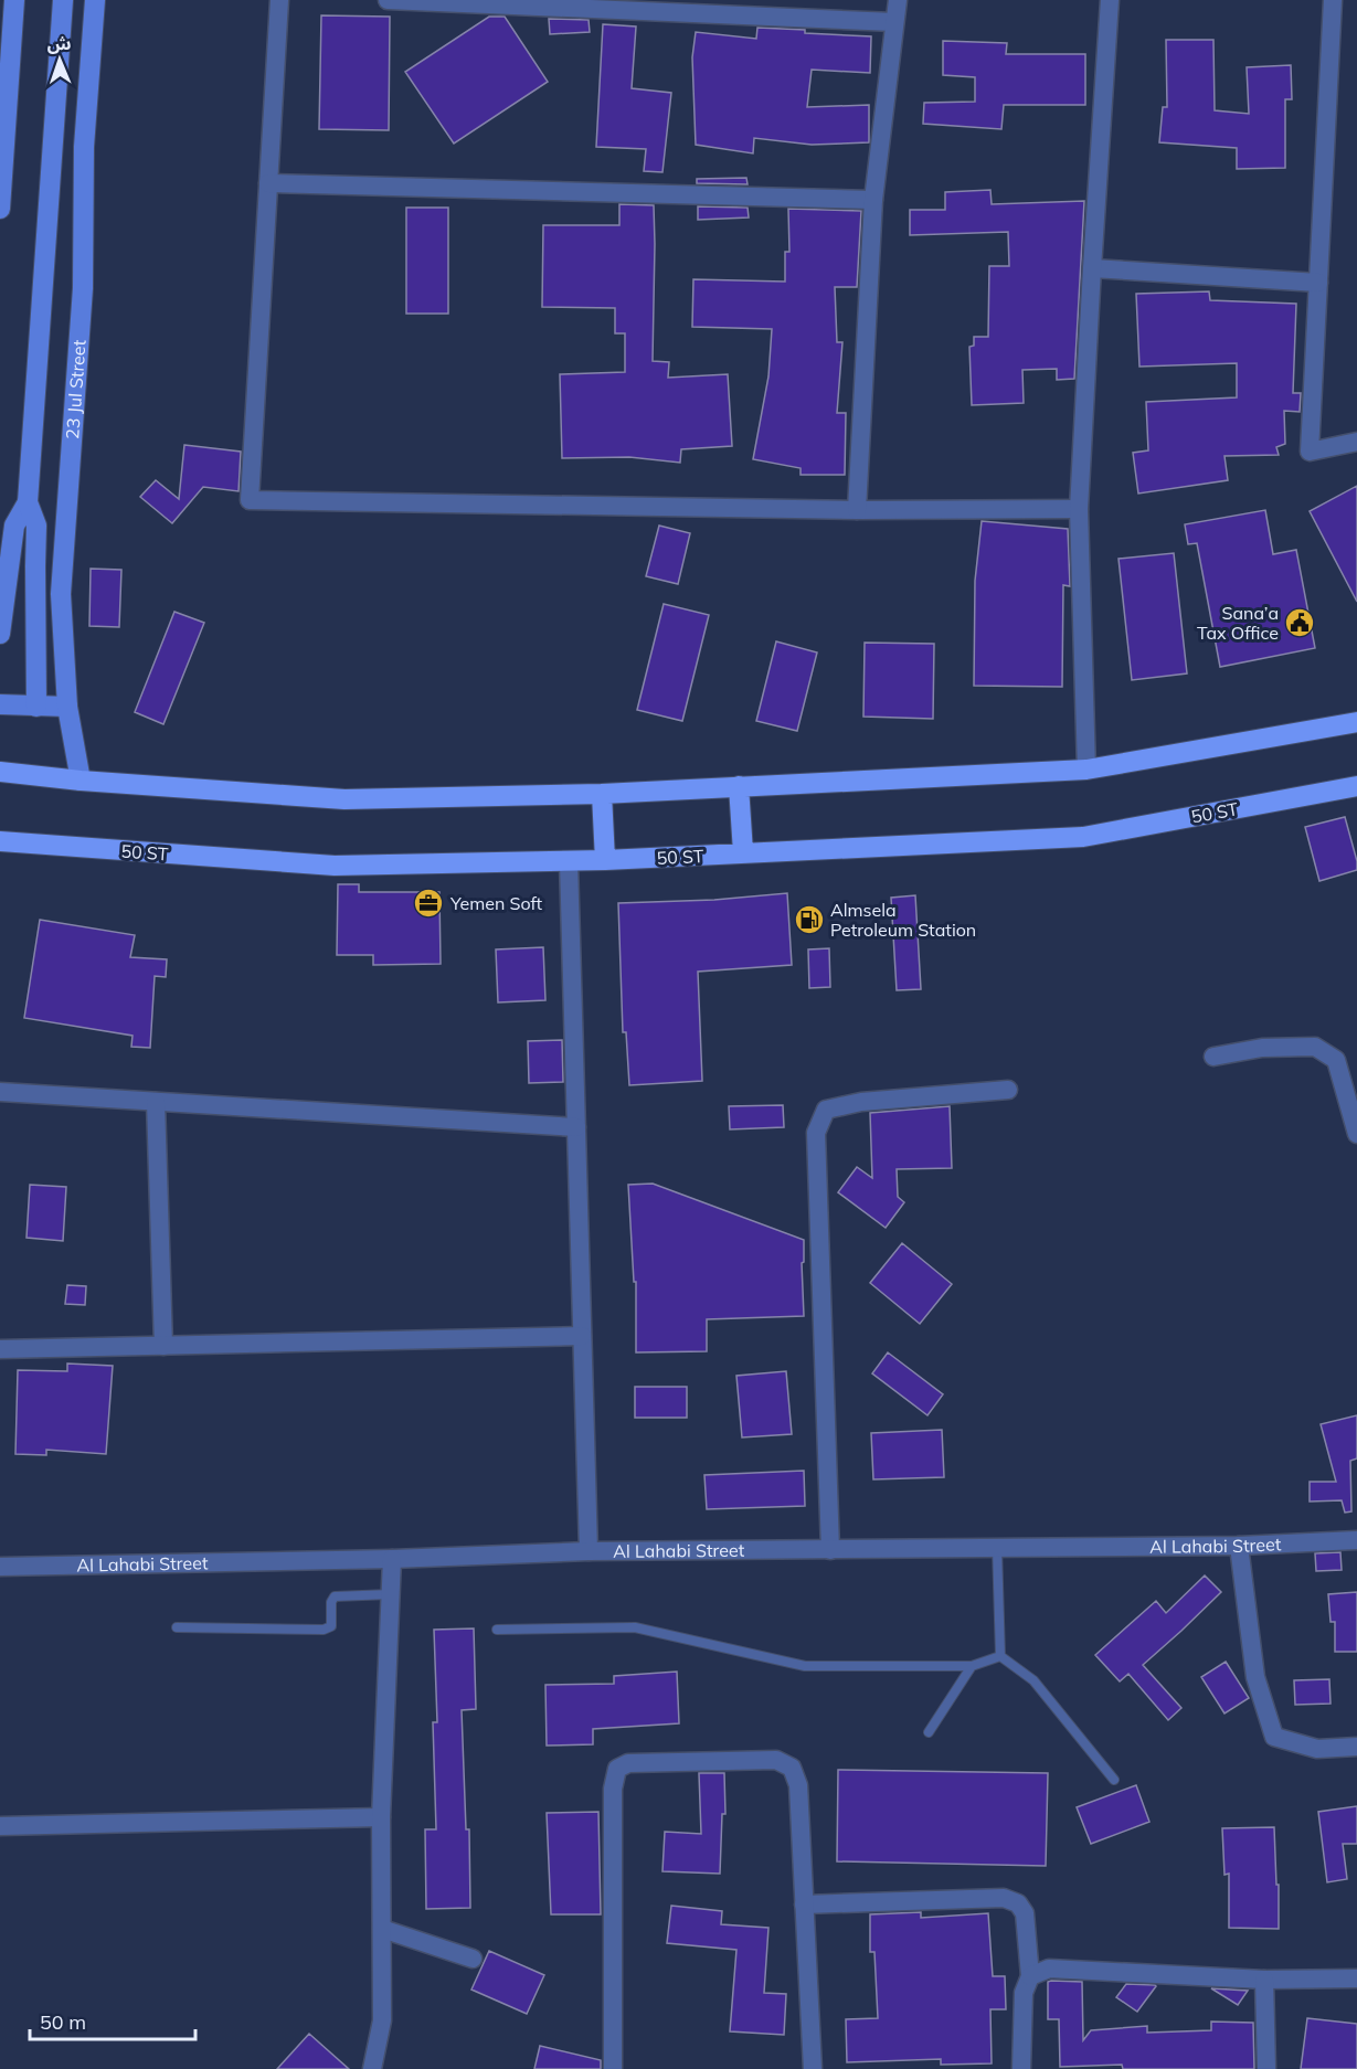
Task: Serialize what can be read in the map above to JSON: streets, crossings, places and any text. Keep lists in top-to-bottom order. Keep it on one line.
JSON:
{"streets":{"main road":["50 ST"],"street":["23 Jul Street","Al Lahabi Street"]},"places":{"public building":["Sana’a Tax Office"],"office":["Yemen Soft"],"fuel station":["Almsela Petroleum Station"]},"scale_bar":"50 m","north":"top"}
